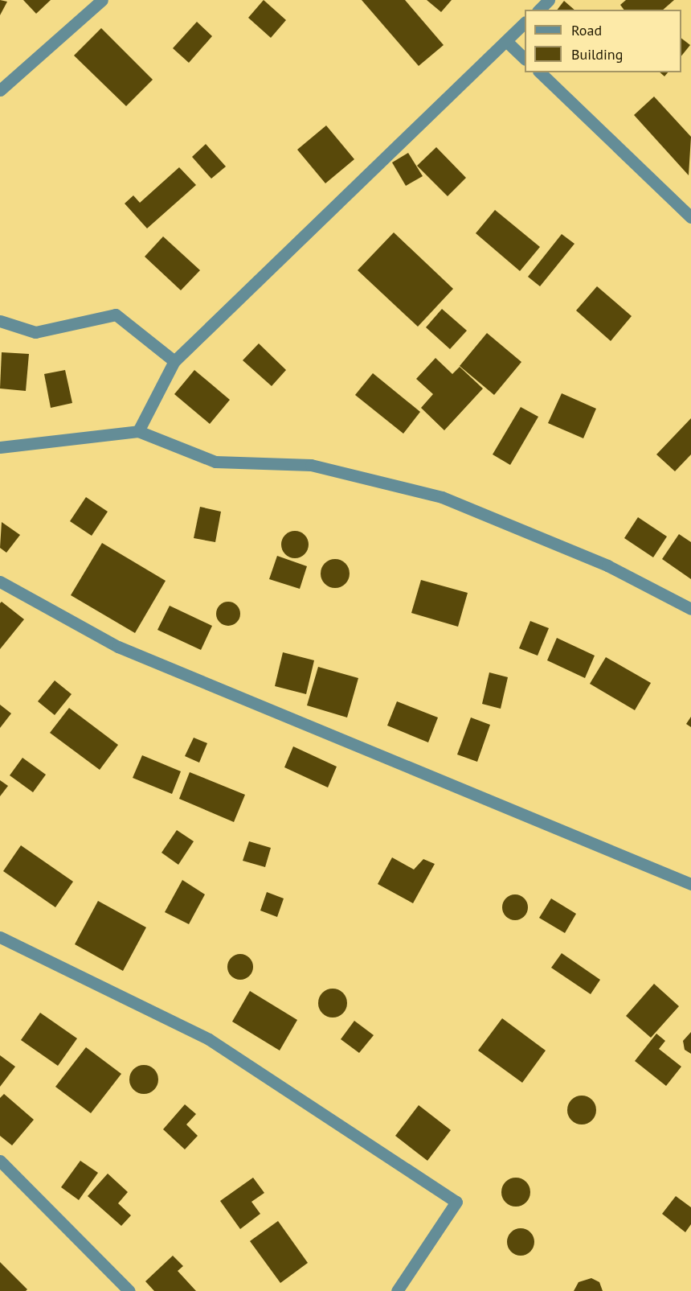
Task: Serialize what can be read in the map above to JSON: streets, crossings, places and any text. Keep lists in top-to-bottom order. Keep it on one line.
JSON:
{"legend":["Road","Building"]}
